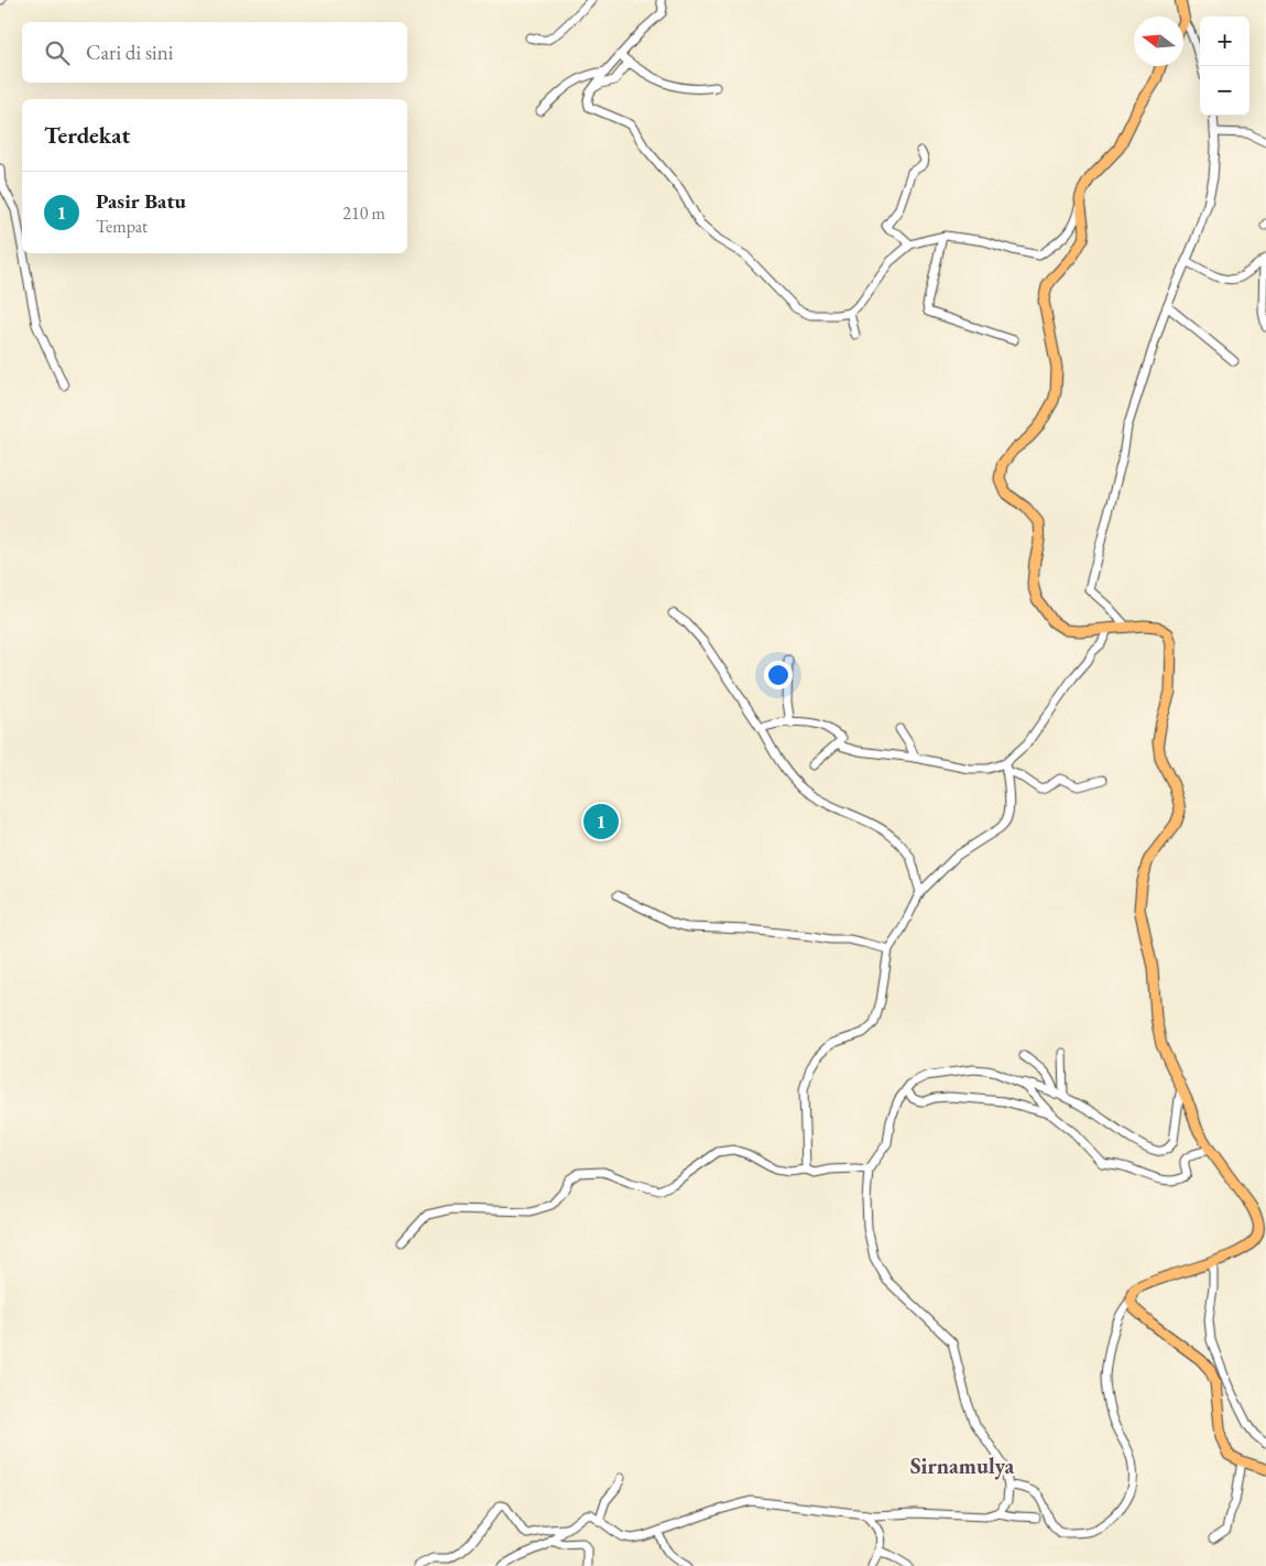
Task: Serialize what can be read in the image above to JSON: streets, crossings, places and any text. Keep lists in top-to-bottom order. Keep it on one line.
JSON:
{"districts":["Sirnamulya"],"north":"left","page":{"map_buttons":["+","−"],"search":"Cari di sini","heading":"Terdekat","list":[{"mark":"1","name":"Pasir Batu","note":"Tempat","value":"210 m"}],"pins":"1"}}
